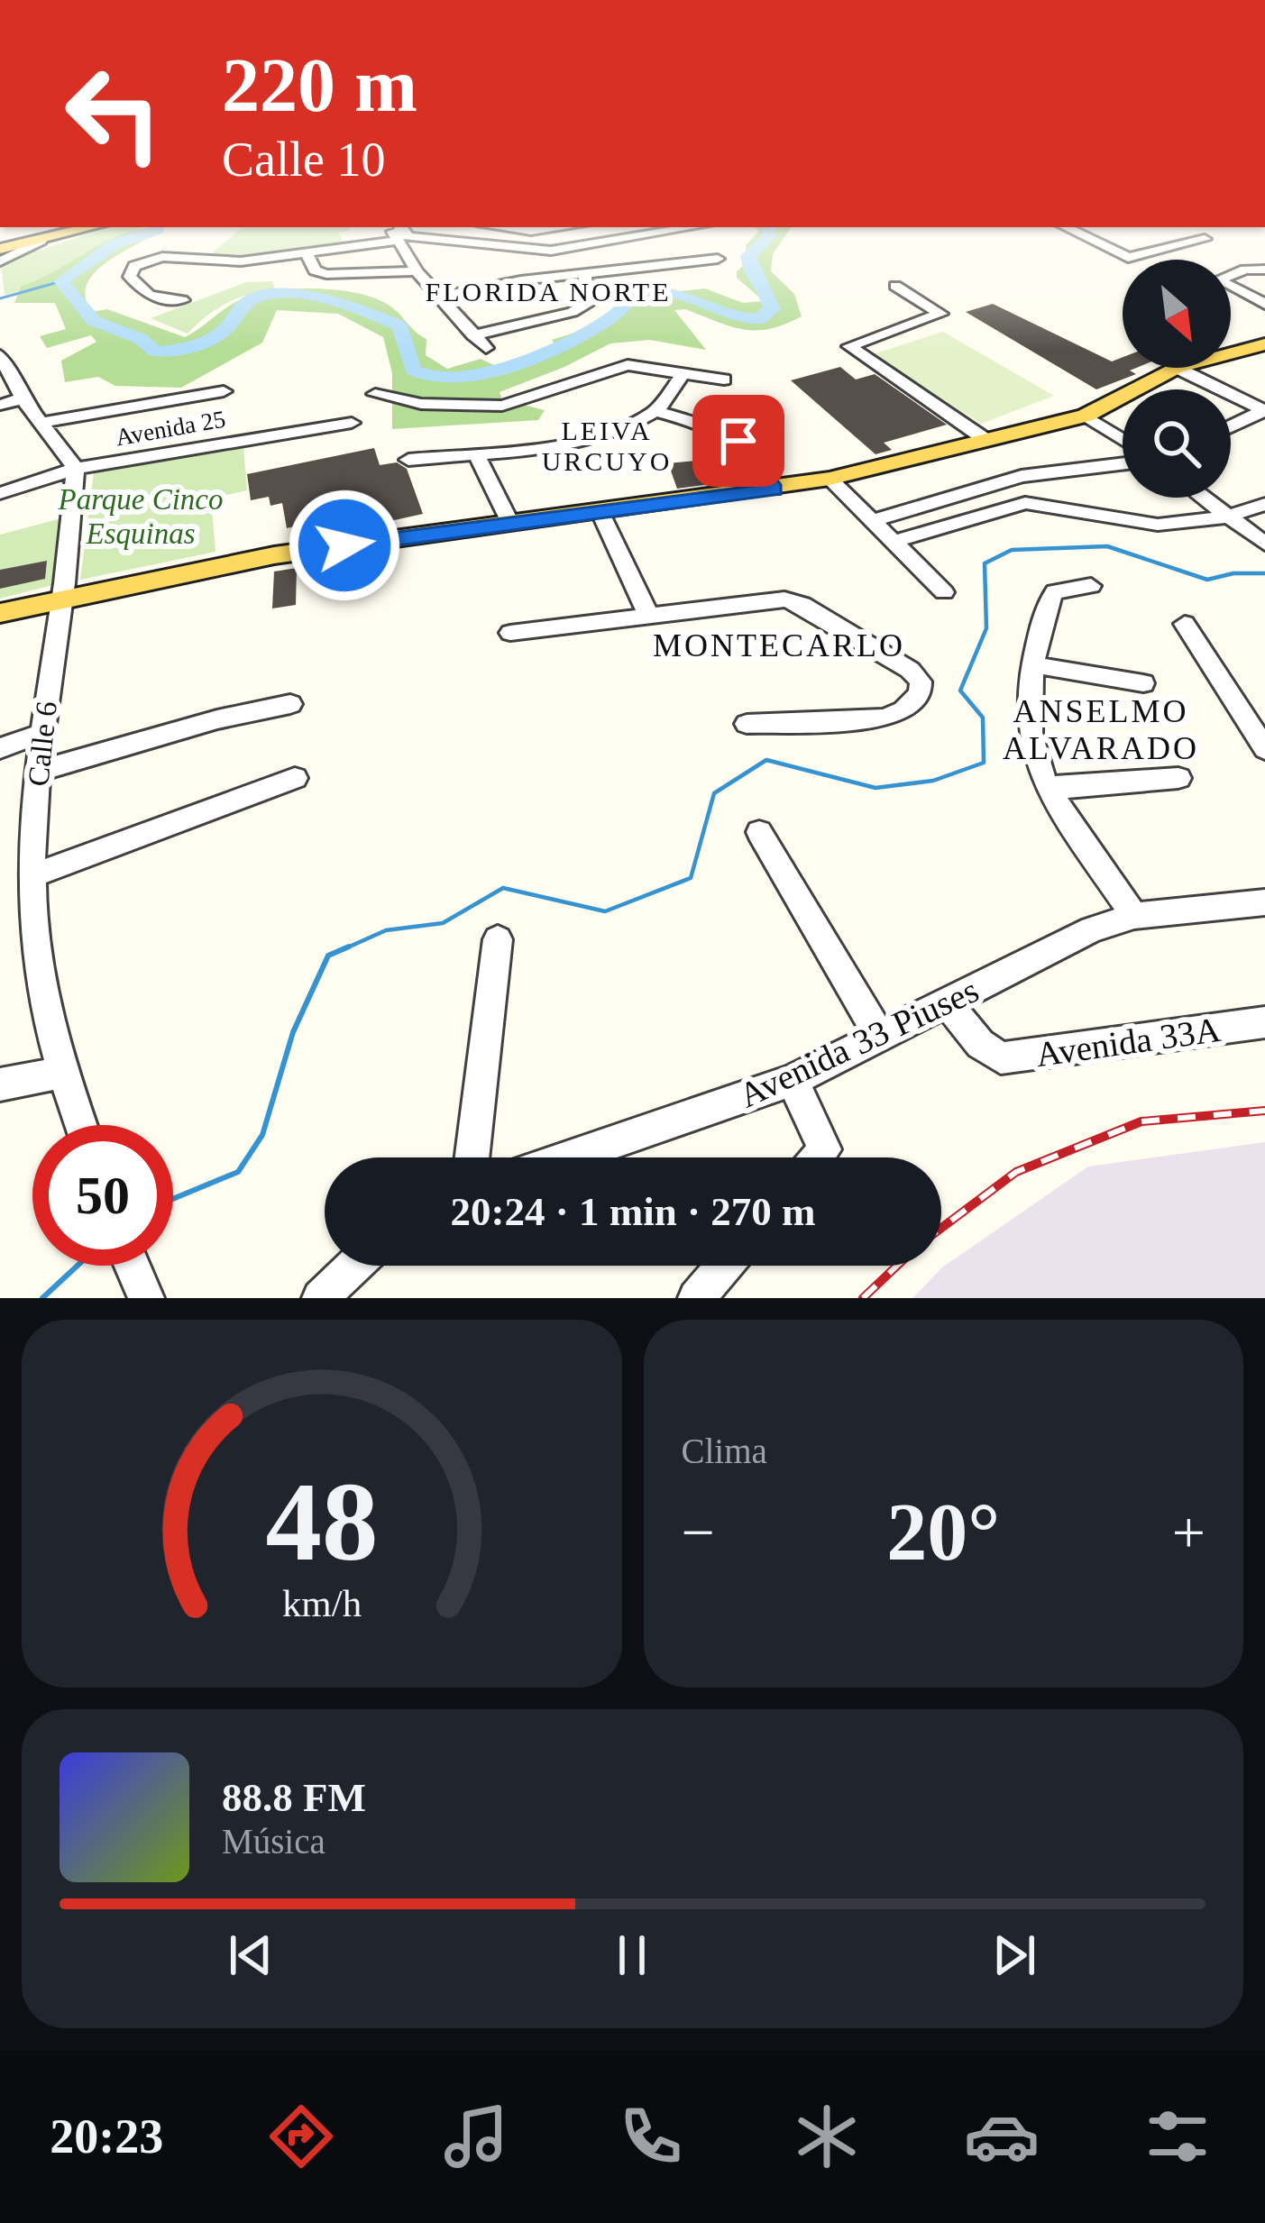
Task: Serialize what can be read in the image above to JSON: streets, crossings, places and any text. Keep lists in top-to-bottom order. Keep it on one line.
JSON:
{"streets":{"street":["Avenida 25","Calle 6","Avenida 33A","Avenida 33 Piuses"]},"crossings":[["Avenida 25","Calle 6"],["Avenida 33A","Avenida 33 Piuses"]],"districts":["FLORIDA NORTE","LEIVA URCUYO","MONTECARLO","ANSELMO ALVARADO"],"parks":["Parque Cinco Esquinas"],"north":"bottom right","page":{"turn":["220 m","Calle 10"],"limit":"50","trip":"20:24 · 1 min · 270 m","tile":"Clima","heat":["−","20°","+"],"song":["88.8 FM","Música"],"tabs":"20:23","gauge":["48","km/h"]}}
